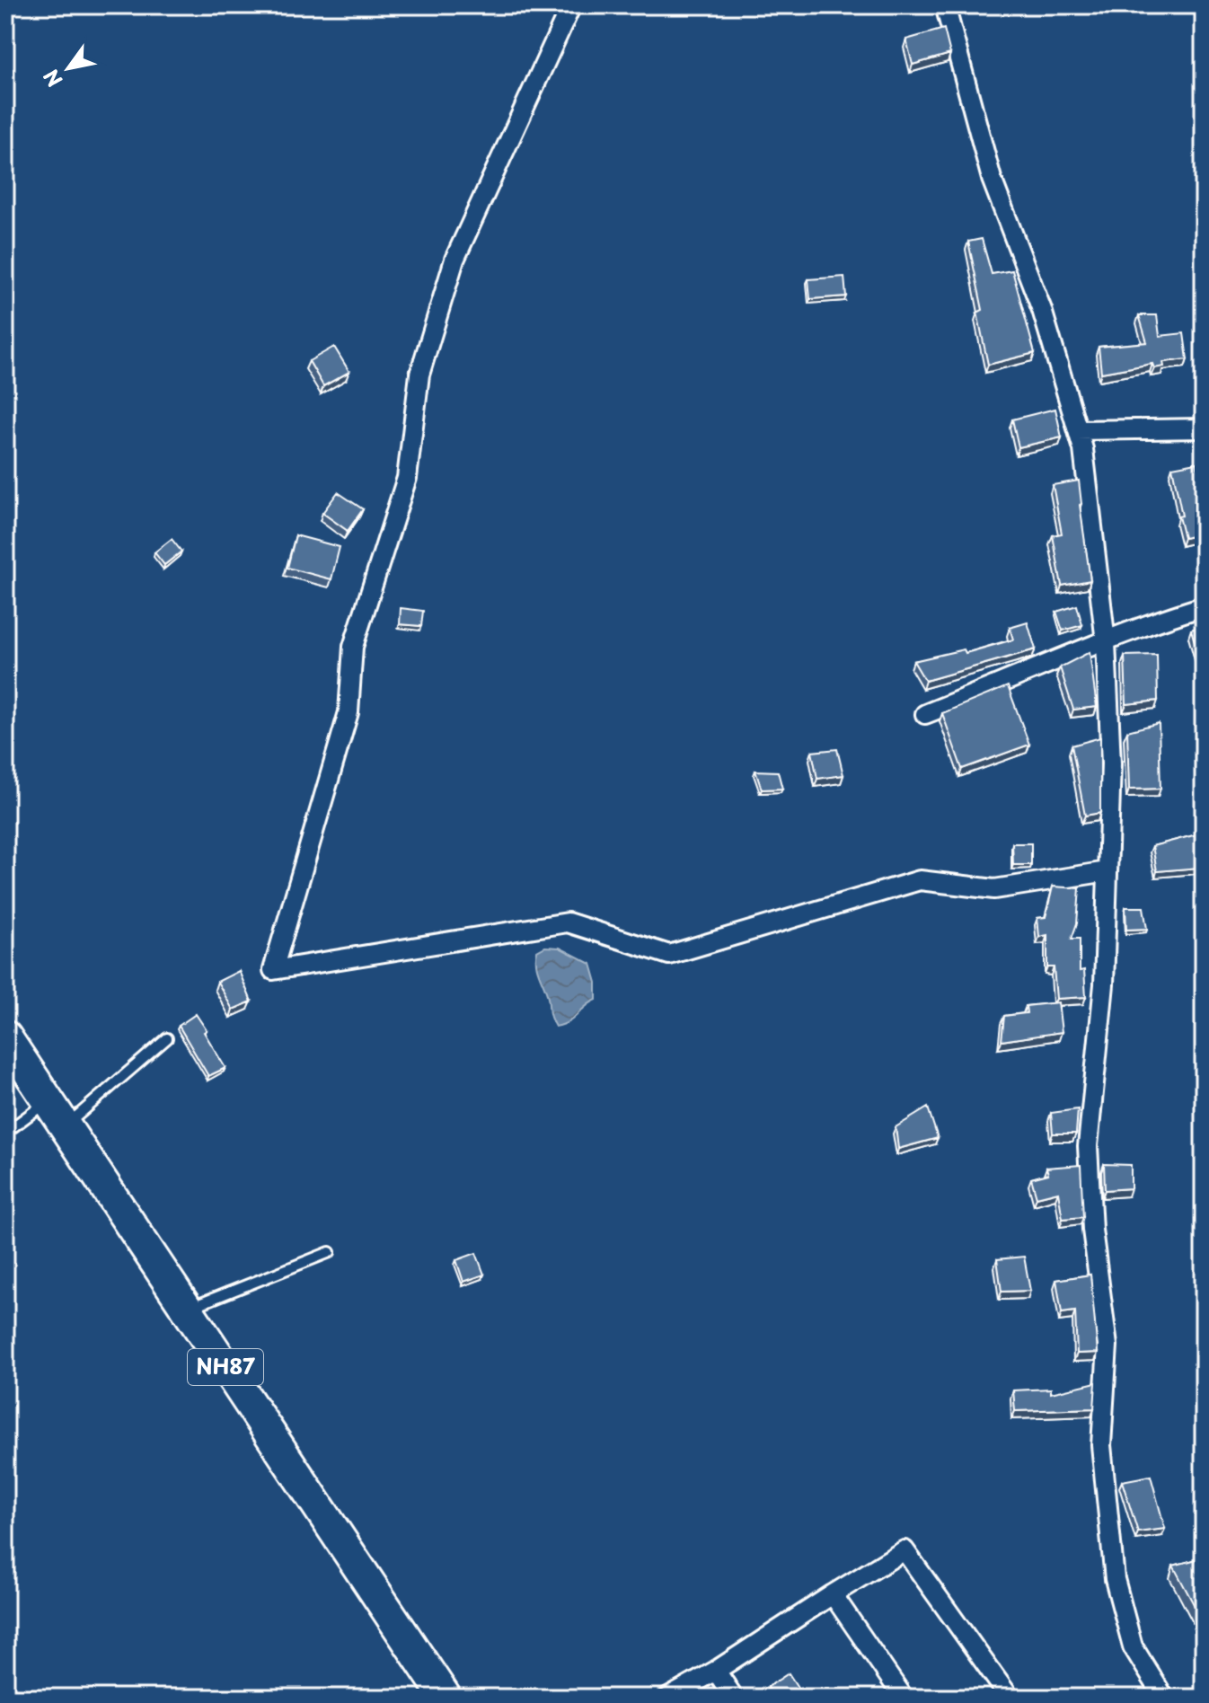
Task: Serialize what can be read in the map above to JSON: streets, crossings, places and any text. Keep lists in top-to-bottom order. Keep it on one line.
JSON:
{"streets":{"highway":["NH87"]},"north":"bottom left"}
